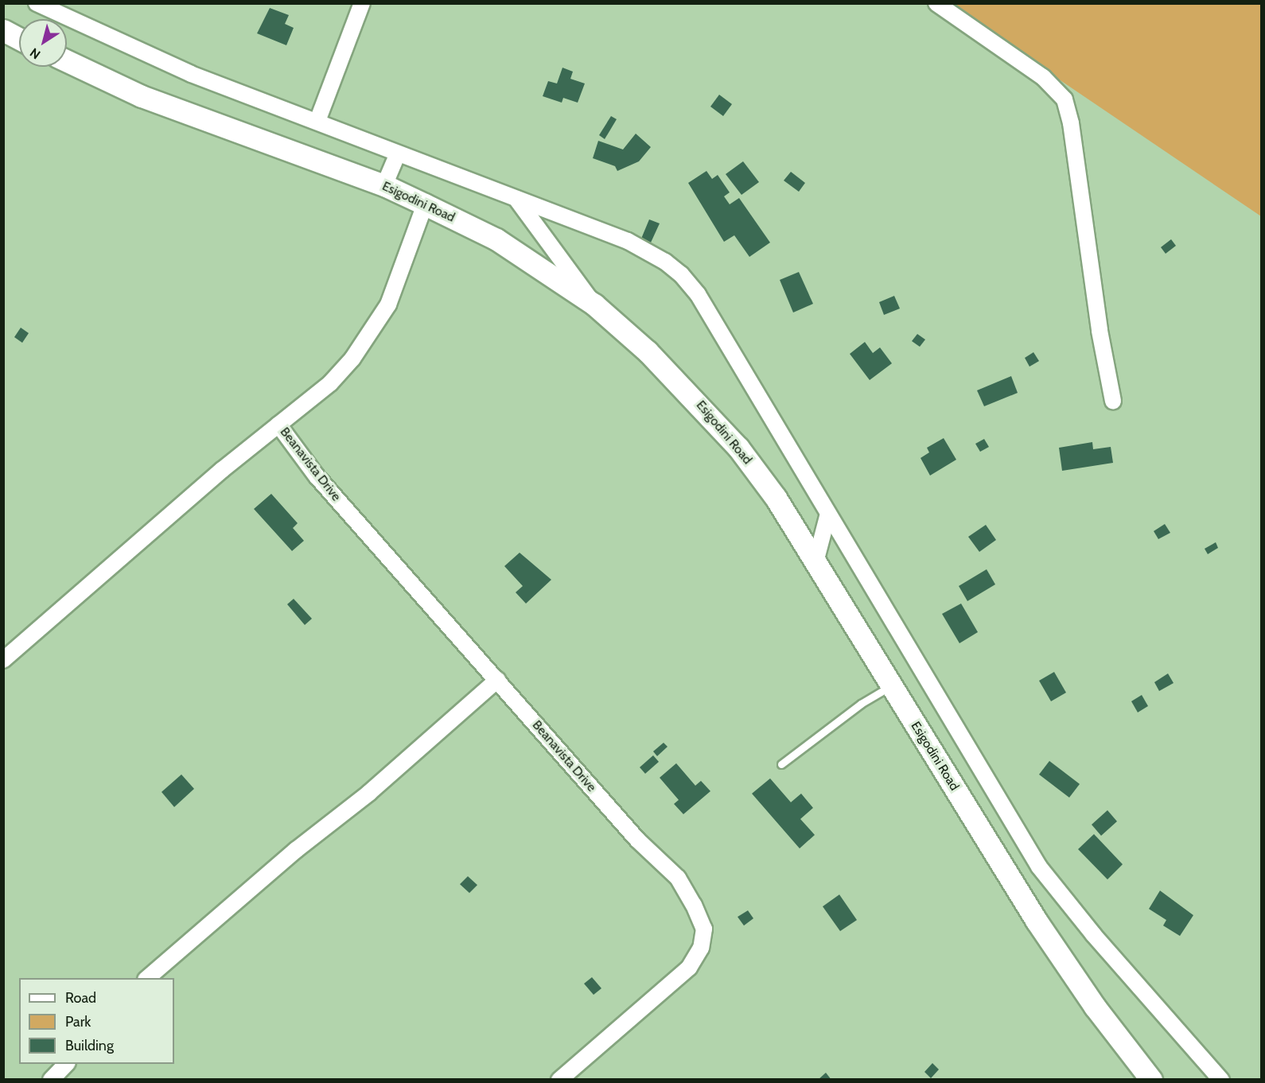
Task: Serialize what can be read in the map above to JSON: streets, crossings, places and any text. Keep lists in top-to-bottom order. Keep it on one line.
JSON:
{"streets":{"main road":["Esigodini Road"],"street":["Beanavista Drive"]},"legend":["Road","Park","Building"],"north":"bottom left"}
